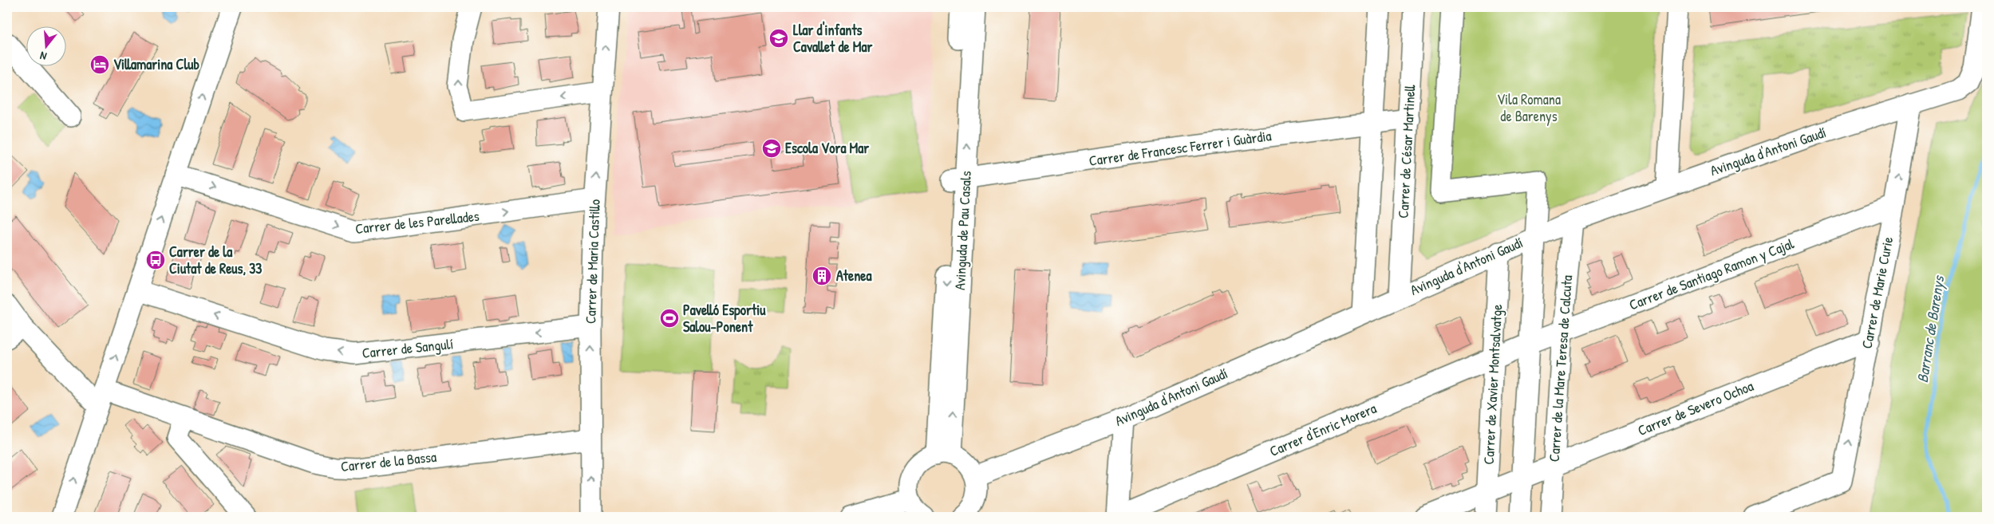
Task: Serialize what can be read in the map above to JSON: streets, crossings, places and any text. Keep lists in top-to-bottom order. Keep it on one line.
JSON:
{"streets":{"street":["Carrer de Francesc Ferrer i Guàrdia","Carrer de César Martinell","Avinguda d'Antoni Gaudí","Carrer de les Parellades","Avinguda de Pau Casals","Carrer de Maria Castillo","Carrer de Santiago Ramon y Cajal","Carrer de Marie Curie","Carrer de Sangulí","Carrer de la Mare Teresa de Calcuta","Carrer de Xavier Montsalvatge","Carrer de Severo Ochoa","Carrer d'Enric Morera","Carrer de la Bassa"]},"crossings":[["Carrer de Francesc Ferrer i Guàrdia","Carrer de César Martinell"],["Carrer de Francesc Ferrer i Guàrdia","Avinguda de Pau Casals"],["Carrer de César Martinell","Avinguda d'Antoni Gaudí"],["Avinguda d'Antoni Gaudí","Carrer de Marie Curie"],["Avinguda d'Antoni Gaudí","Carrer de la Mare Teresa de Calcuta"],["Avinguda d'Antoni Gaudí","Carrer de Xavier Montsalvatge"],["Carrer de les Parellades","Carrer de Maria Castillo"],["Carrer de Maria Castillo","Carrer de Sangulí"],["Carrer de Maria Castillo","Carrer de la Bassa"],["Carrer de Santiago Ramon y Cajal","Carrer de Marie Curie"],["Carrer de Santiago Ramon y Cajal","Carrer de la Mare Teresa de Calcuta"],["Carrer de Santiago Ramon y Cajal","Carrer d'Enric Morera"],["Carrer de Marie Curie","Carrer de Severo Ochoa"],["Carrer de la Mare Teresa de Calcuta","Carrer de Severo Ochoa"],["Carrer de Xavier Montsalvatge","Carrer de Severo Ochoa"],["Carrer de Xavier Montsalvatge","Carrer d'Enric Morera"]],"one_way":["Carrer de les Parellades","Carrer de Maria Castillo","Carrer de Marie Curie","Carrer de Sangulí"],"water":["Barranc de Barenys"],"parks":["Vila Romana de Barenys"],"places":{"school or university":["Llar d'infants Cavallet de Mar","Escola Vora Mar"],"hotel":["Villamarina Club"],"bus stop":["Carrer de la Ciutat de Reus, 33"],"building":["Atenea"],"sports":["Pavelló Esportiu Salou-Ponent"]},"north":"bottom"}
